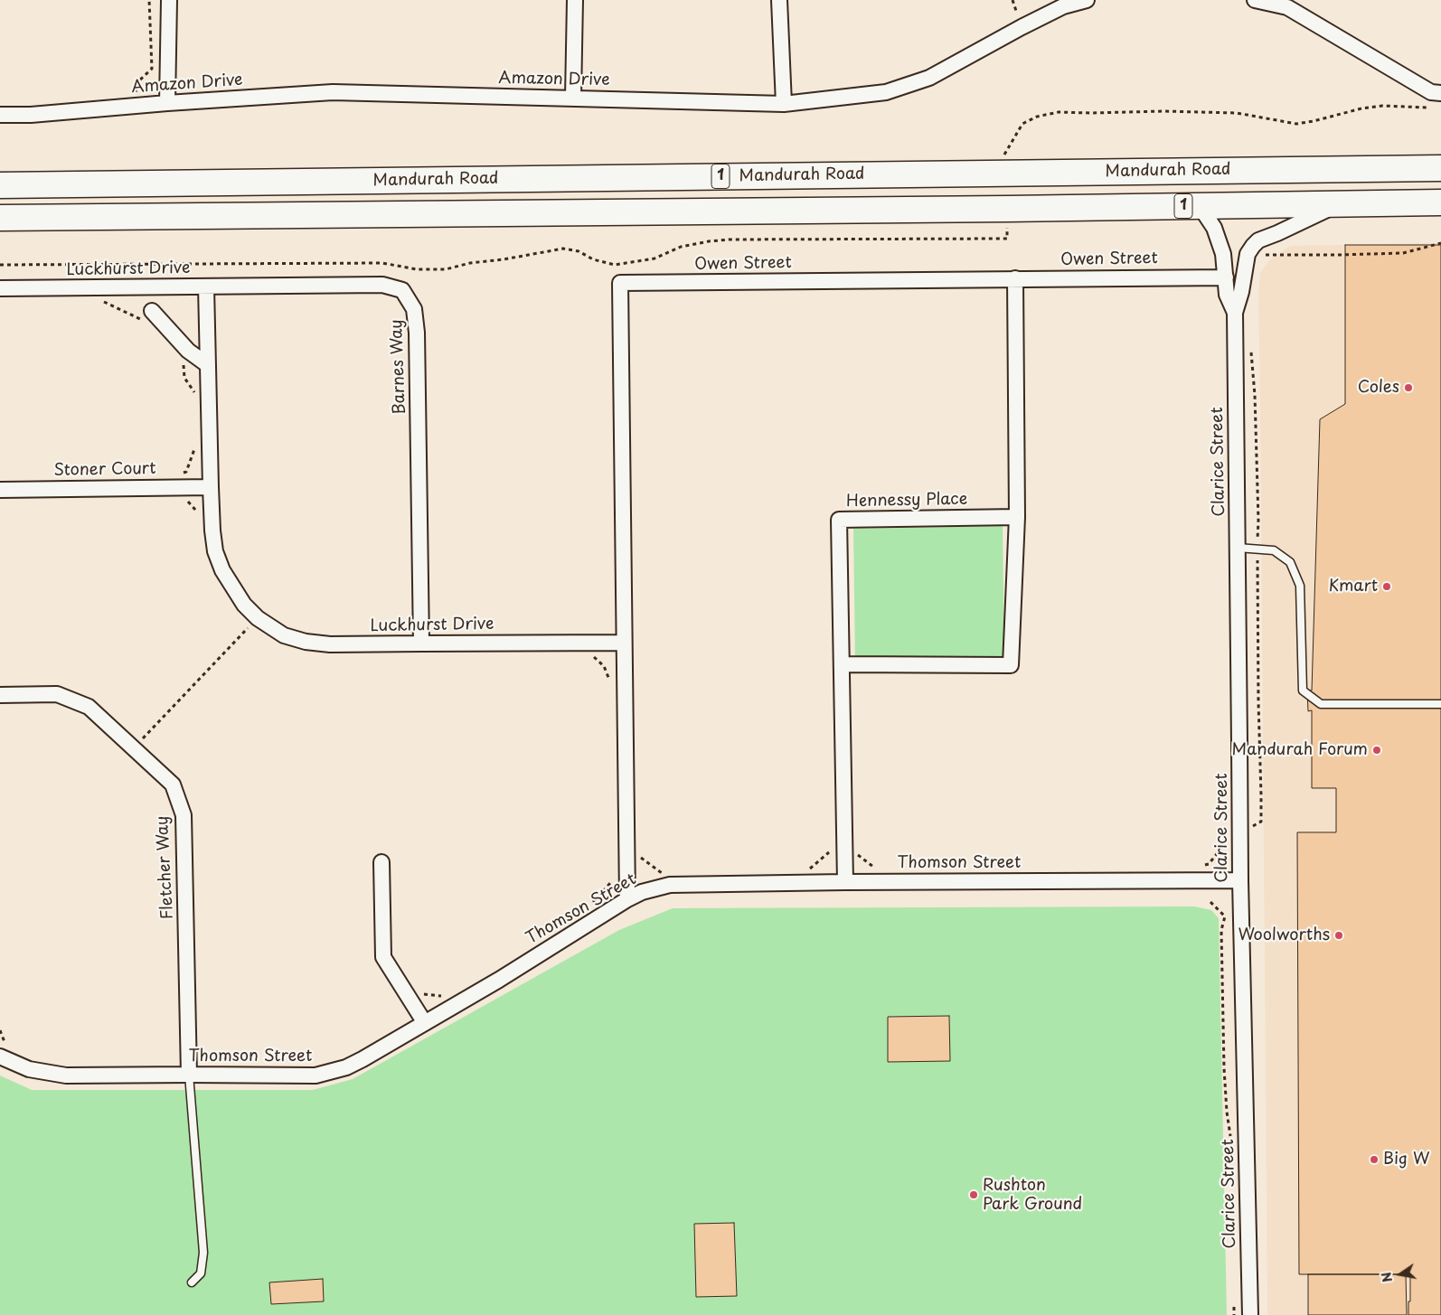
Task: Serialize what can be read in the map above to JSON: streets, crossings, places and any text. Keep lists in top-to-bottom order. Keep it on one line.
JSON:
{"streets":{"highway":["Mandurah Road","1"],"street":["Amazon Drive","Owen Street","Luckhurst Drive","Barnes Way","Clarice Street","Stoner Court","Hennessy Place","Thomson Street","Fletcher Way"]},"crossings":[["Mandurah Road","Clarice Street"],["Owen Street","Luckhurst Drive"],["Owen Street","Clarice Street"],["Luckhurst Drive","Barnes Way"],["Luckhurst Drive","Stoner Court"],["Clarice Street","Thomson Street"],["Hennessy Place","Thomson Street"],["Thomson Street","Fletcher Way"]],"places":["Coles","Kmart","Mandurah Forum","Woolworths","Big W","Rushton Park Ground"],"north":"left"}
